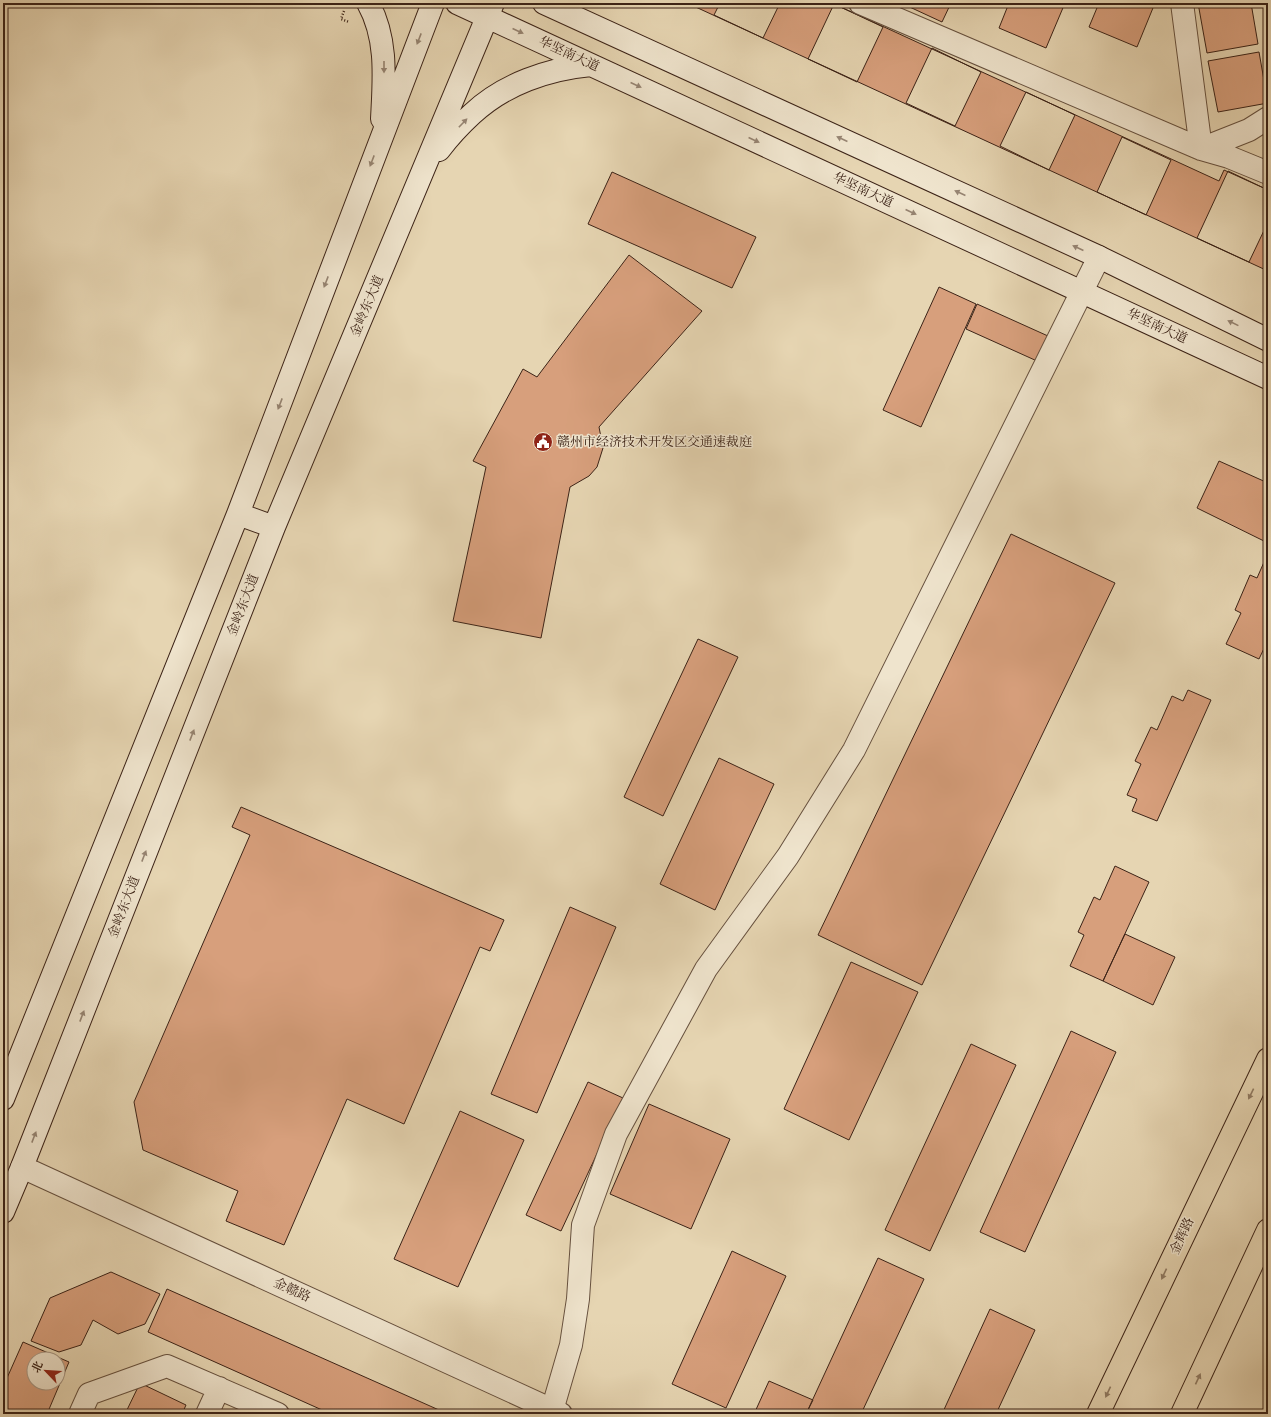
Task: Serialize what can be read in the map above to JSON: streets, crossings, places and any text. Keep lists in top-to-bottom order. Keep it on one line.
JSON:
{"streets":{"main road":["华坚南大道","金岭东大道","金辉路","金赣路"]},"crossings":[["华坚南大道","金岭东大道"],["金岭东大道","金赣路"]],"places":{"public building":["赣州市经济技术开发区交通速裁庭"]},"north":"top left"}
